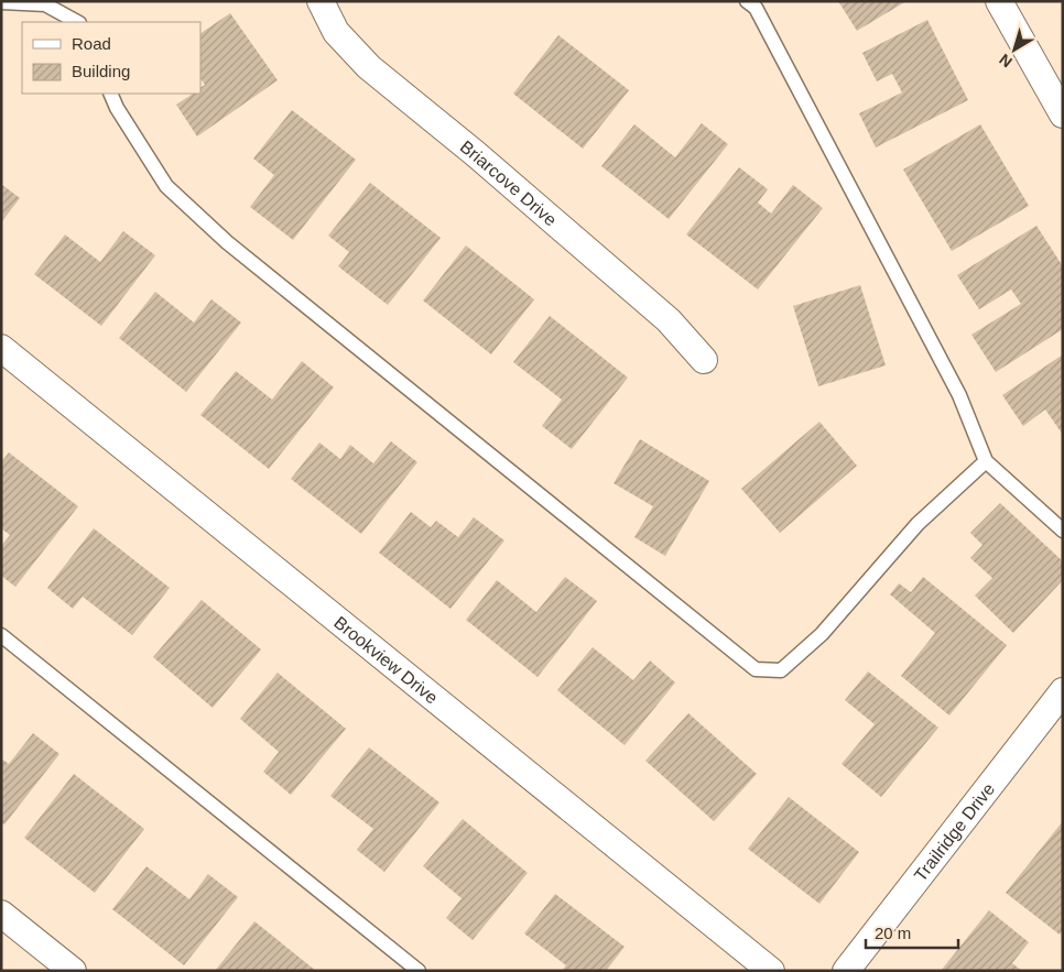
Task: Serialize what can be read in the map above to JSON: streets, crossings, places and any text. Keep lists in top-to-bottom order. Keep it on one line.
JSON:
{"streets":{"street":["Briarcove Drive","Brookview Drive","Trailridge Drive"]},"legend":["Road","Building"],"scale_bar":"20 m","north":"bottom left"}
